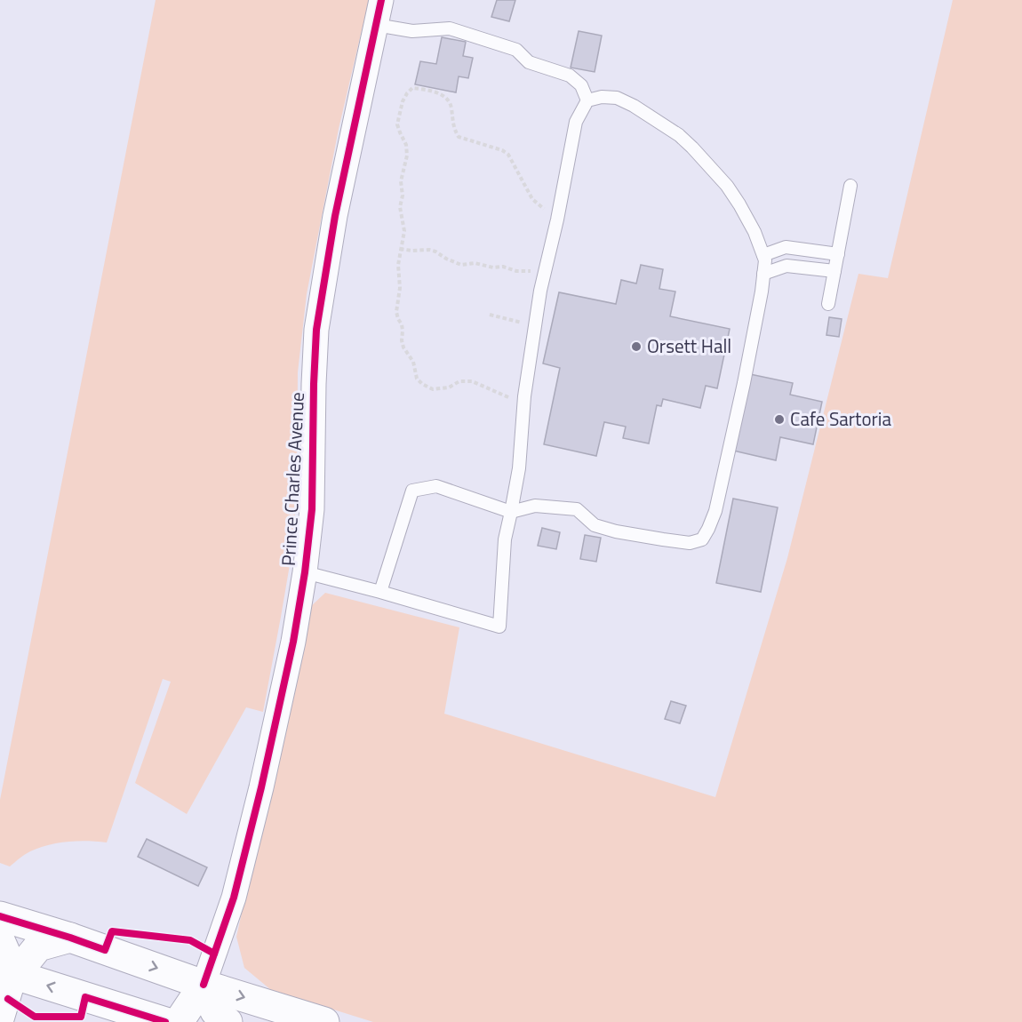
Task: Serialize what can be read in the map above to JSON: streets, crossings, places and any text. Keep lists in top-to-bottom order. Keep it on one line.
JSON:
{"streets":{"street":["Prince Charles Avenue"]},"places":["Orsett Hall","Cafe Sartoria"]}
